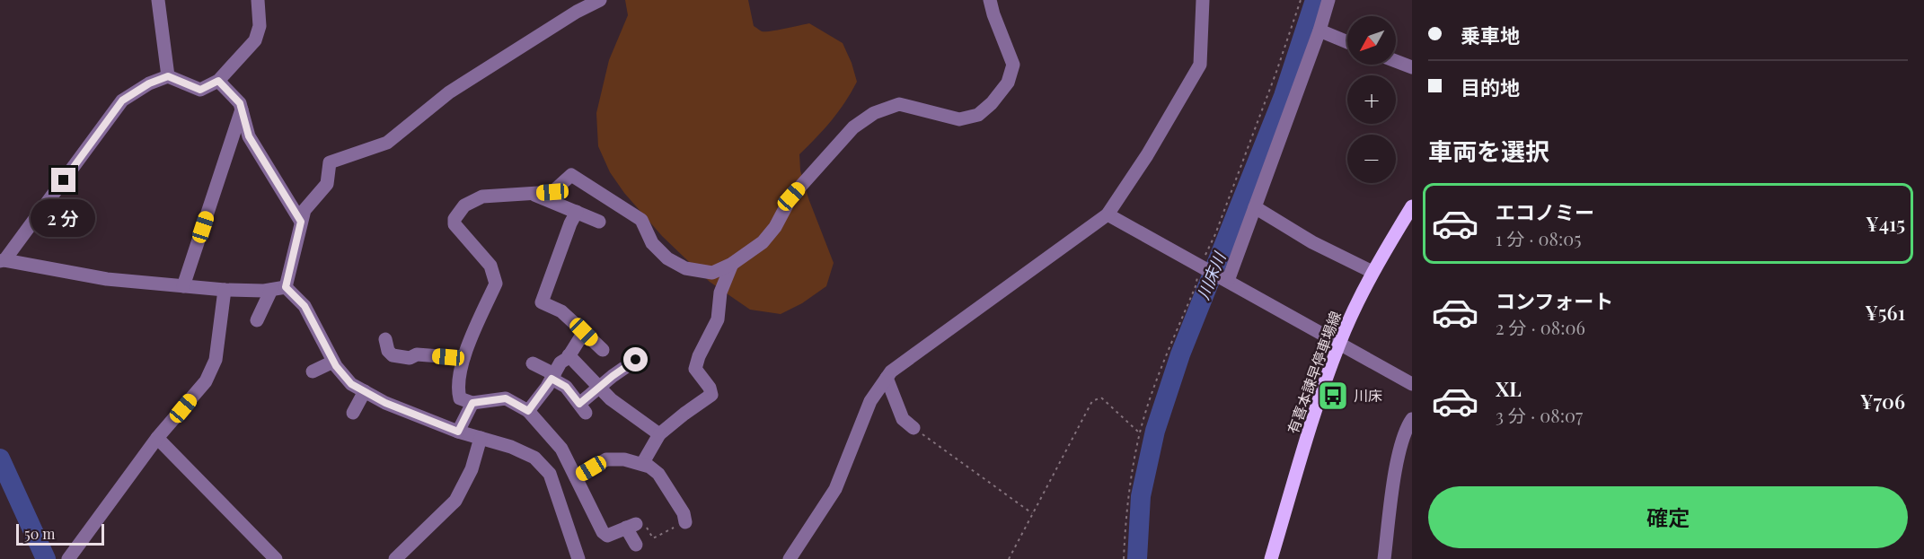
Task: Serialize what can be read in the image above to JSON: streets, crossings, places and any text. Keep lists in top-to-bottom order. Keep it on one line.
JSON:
{"streets":{"main road":["有喜本諫早停車場線"]},"water":["川床川"],"places":{"bus stop":["川床"]},"scale_bar":"50 m","north":"bottom left","page":{"banner":["乗車地","目的地"],"map_buttons":["+","−"],"heading":"車両を選択","list":[{"name":"エコノミー","note":"1 分 · 08:05","value":"¥415"},{"name":"コンフォート","note":"2 分 · 08:06","value":"¥561"},{"name":"XL","note":"3 分 · 08:07","value":"¥706"}],"bubble":"2 分","buttons":"確定","scale":"50 m"}}
